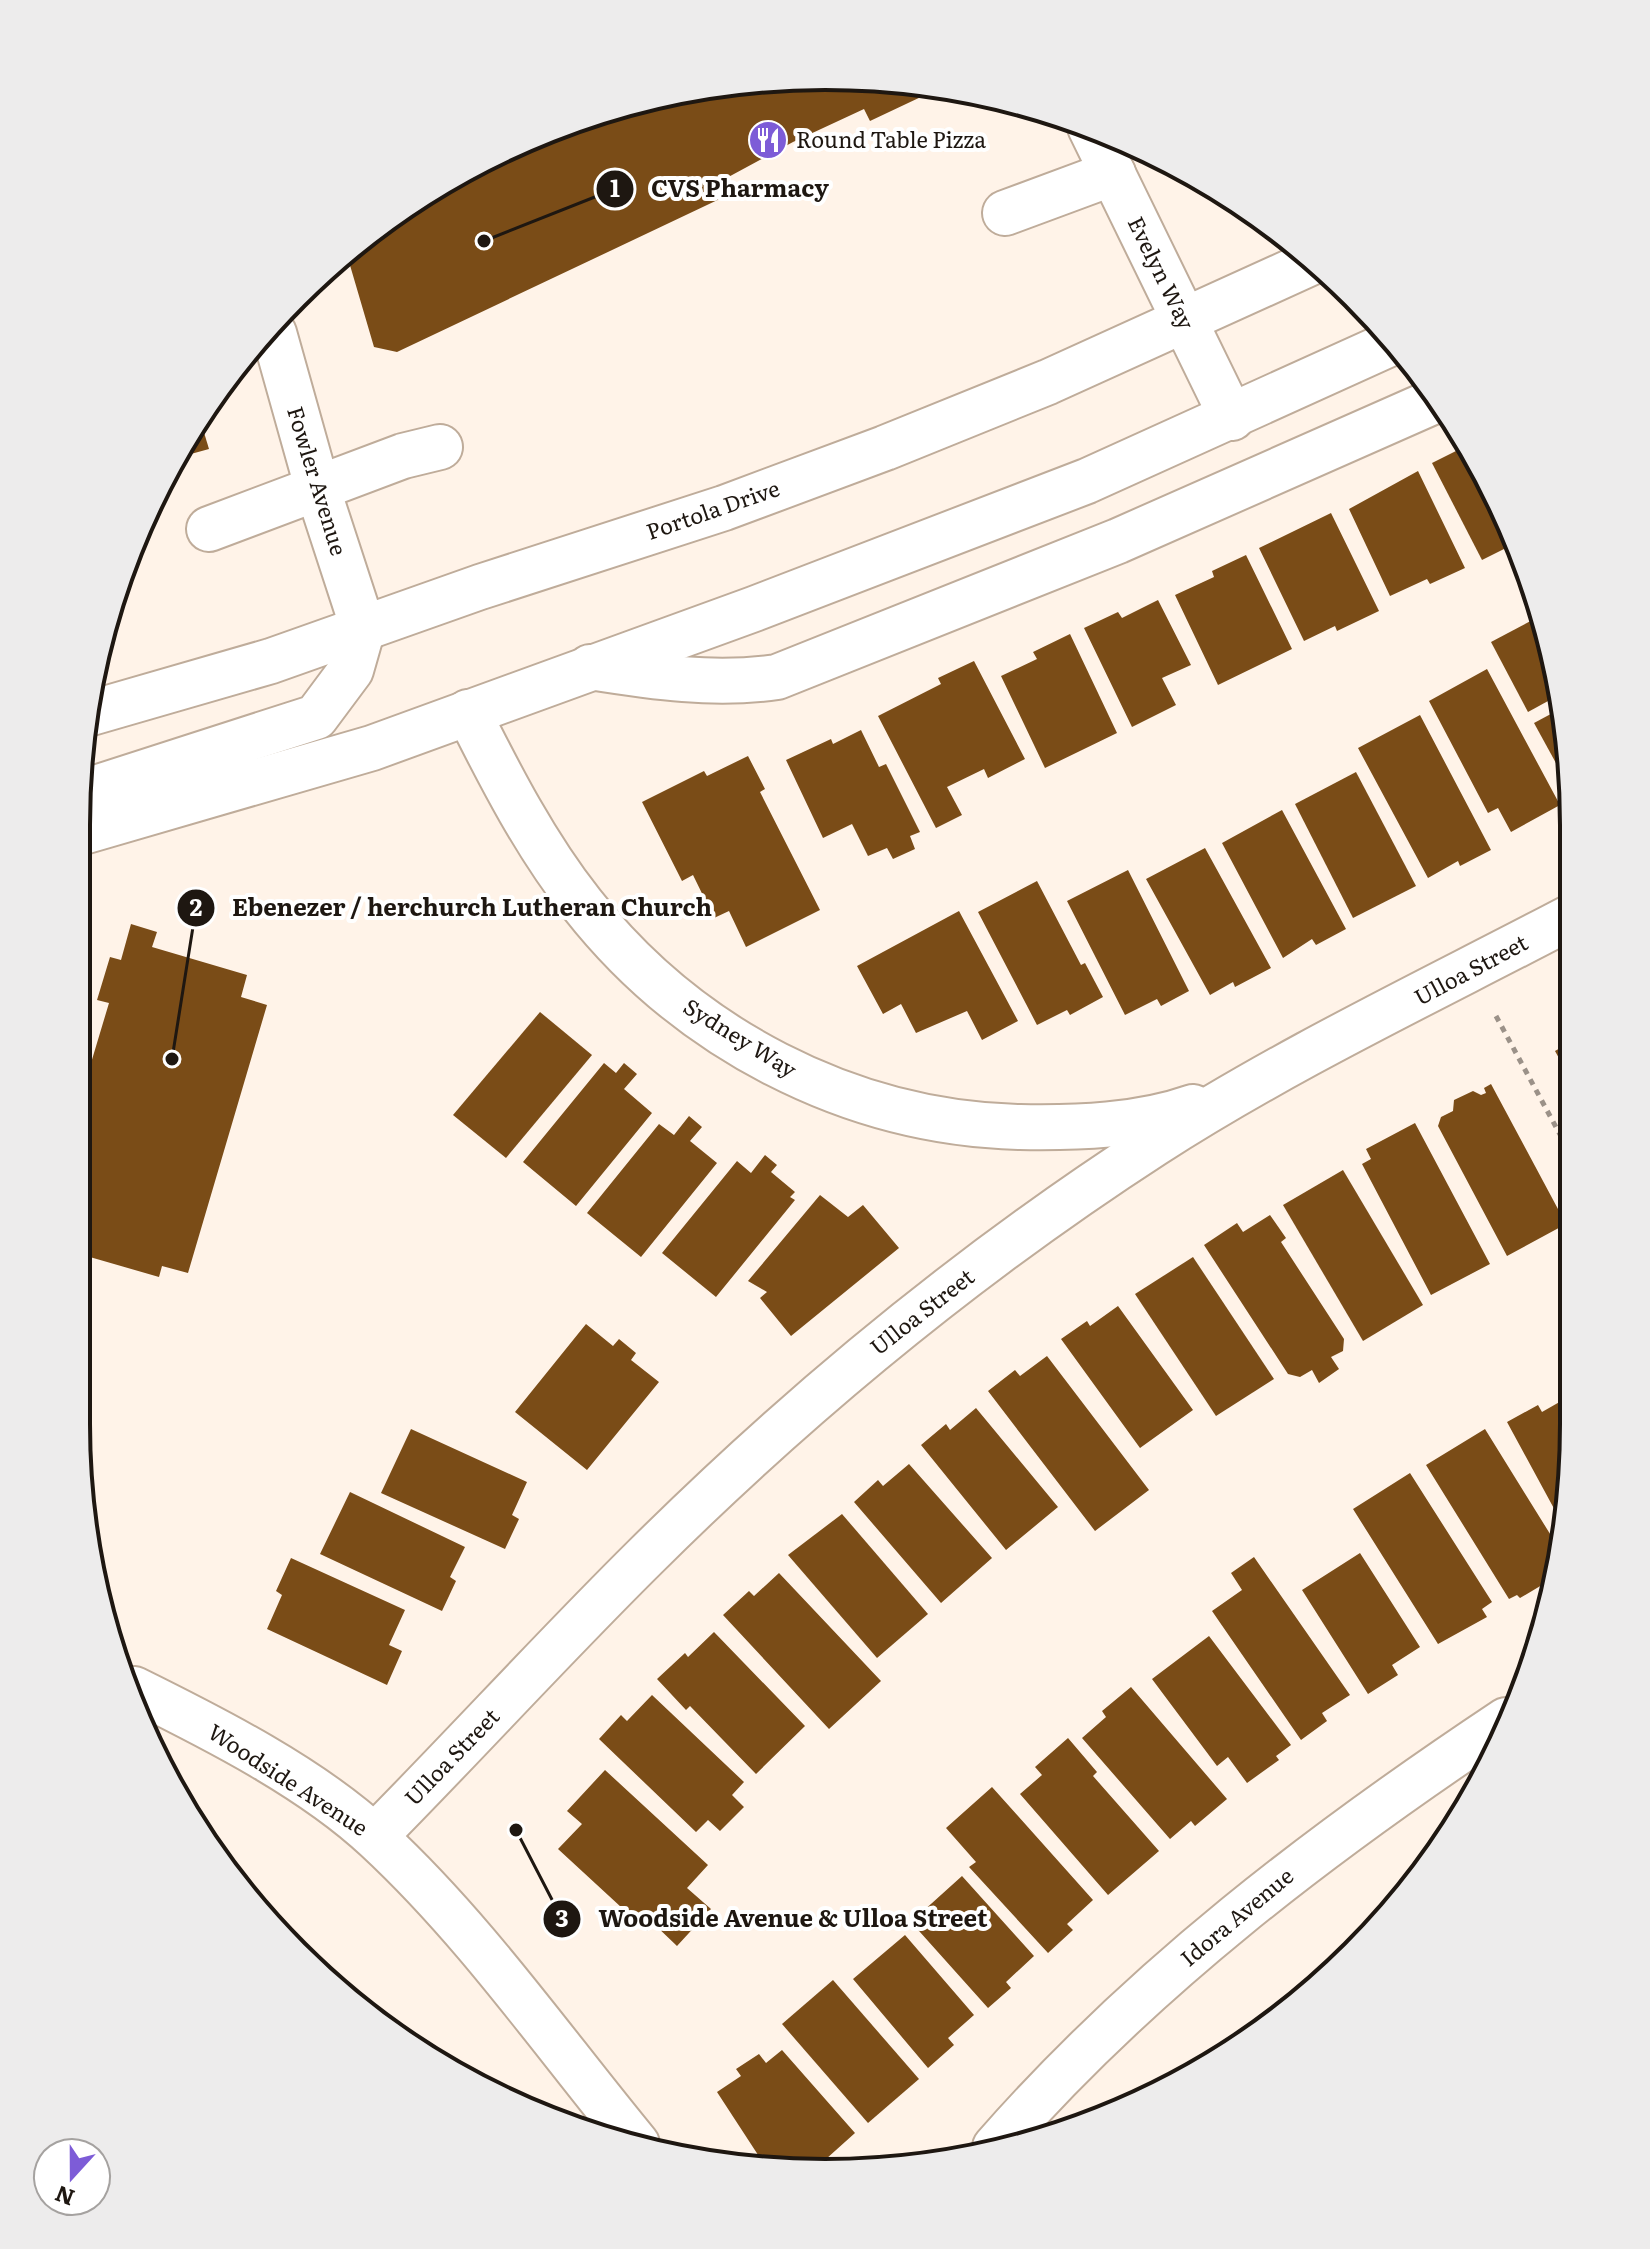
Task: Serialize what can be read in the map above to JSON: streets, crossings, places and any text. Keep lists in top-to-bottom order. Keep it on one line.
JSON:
{"streets":{"street":["Evelyn Way","Fowler Avenue","Portola Drive","Ulloa Street","Sydney Way","Woodside Avenue","Idora Avenue"]},"crossings":[["Evelyn Way","Portola Drive"],["Fowler Avenue","Portola Drive"],["Ulloa Street","Sydney Way"],["Ulloa Street","Woodside Avenue"]],"places":{"restaurant":["Round Table Pizza"],"other":["CVS Pharmacy","Ebenezer / herchurch Lutheran Church","Woodside Avenue & Ulloa Street"]},"north":"bottom"}
